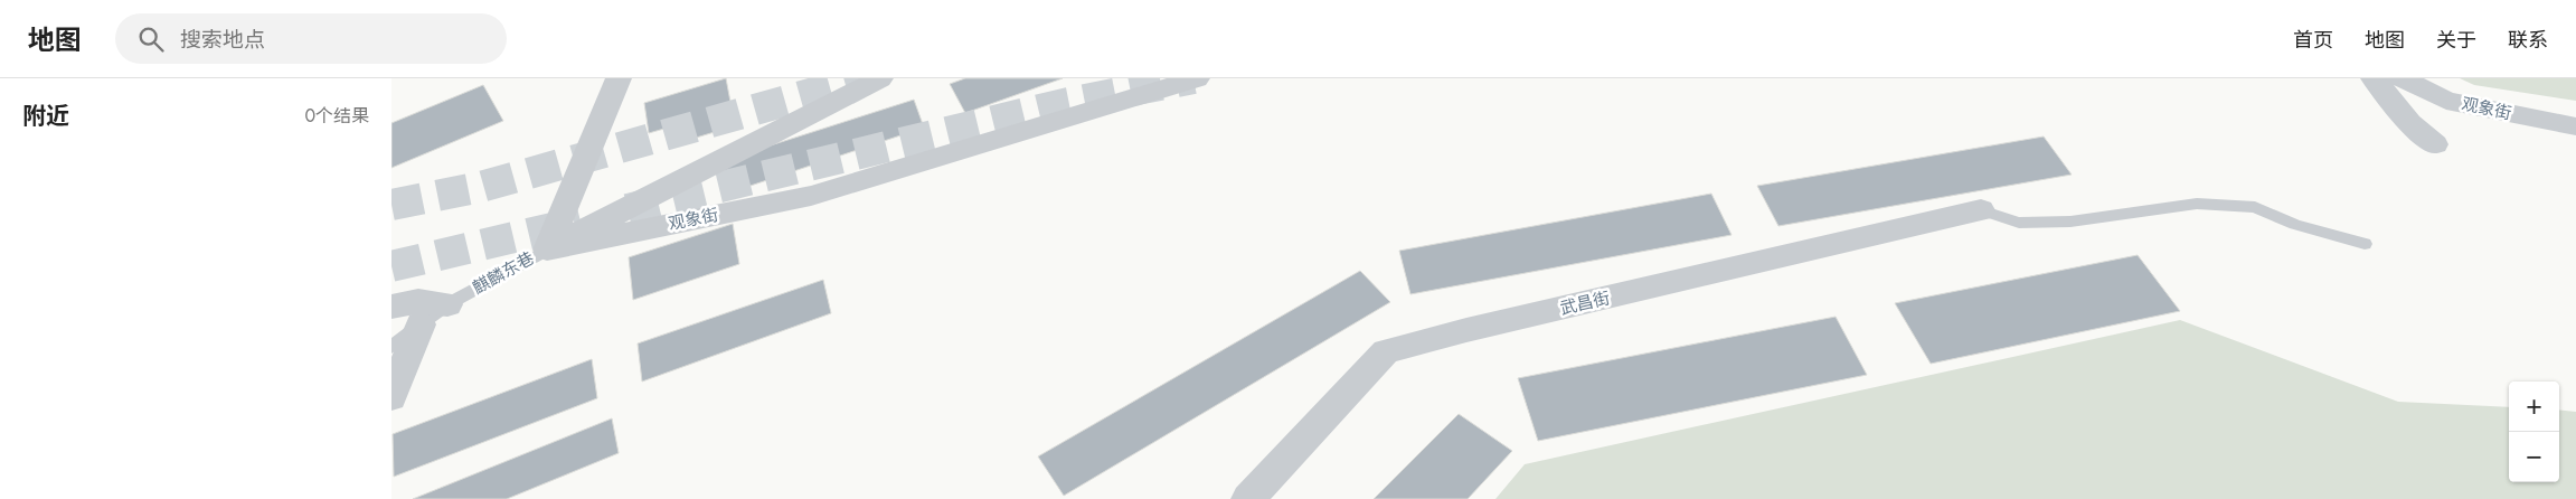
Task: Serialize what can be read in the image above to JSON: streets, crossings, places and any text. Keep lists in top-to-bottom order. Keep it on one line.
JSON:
{"streets":{"street":["观象街","麒麟东巷","武昌街"]},"crossings":[["观象街","麒麟东巷"]],"page":{"header":"地图","search":"搜索地点","nav":["首页","地图","关于","联系"],"heading":["附近","0个结果"],"map_buttons":["+","−"]}}
